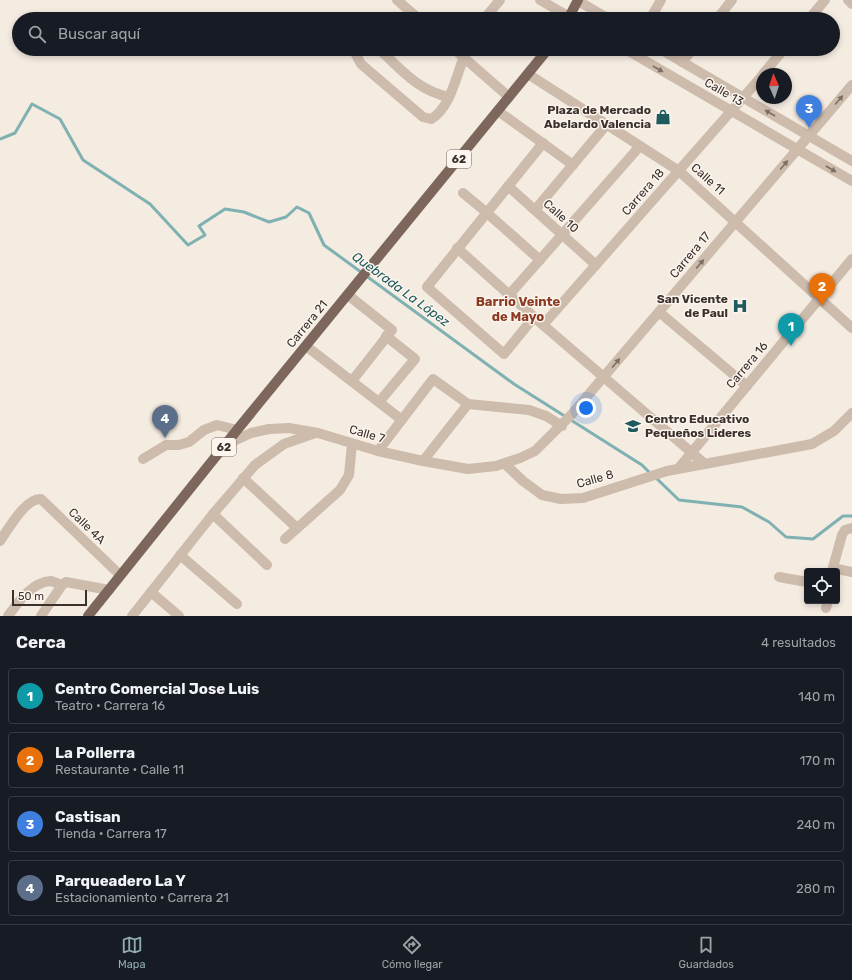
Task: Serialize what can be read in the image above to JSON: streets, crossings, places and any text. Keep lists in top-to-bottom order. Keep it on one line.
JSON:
{"streets":{"main road":["62","Carrera 21"],"street":["Calle 13","Calle 11","Carrera 18","Calle 10","Carrera 17","Carrera 16","Calle 7","Calle 8","Calle 4A"]},"crossings":[["Calle 13","Carrera 18"],["Calle 13","Carrera 17"],["Calle 11","Carrera 18"],["Calle 11","Carrera 17"],["Calle 11","Carrera 21"],["Calle 11","Carrera 16"],["Carrera 18","Calle 10"],["Carrera 17","Calle 7"],["Carrera 17","Calle 8"],["Carrera 21","Calle 7"],["Carrera 21","Calle 4A"],["Carrera 16","Calle 8"],["Calle 7","Calle 8"]],"one_way":["Carrera 17"],"districts":["Barrio Veinte de Mayo"],"water":["Quebrada La López"],"places":{"shop":["Plaza de Mercado Abelardo Valencia"],"hospital":["San Vicente de Paul"],"school or university":["Centro Educativo Pequeños Lideres"]},"scale_bar":"50 m","north":"top","page":{"search":"Buscar aquí","pins":["3","2","1","4"],"scale":"50 m","heading":["Cerca","4 resultados"],"list":[{"mark":"1","name":"Centro Comercial Jose Luis","note":"Teatro · Carrera 16","value":"140 m"},{"mark":"2","name":"La Pollerra","note":"Restaurante · Calle 11","value":"170 m"},{"mark":"3","name":"Castisan","note":"Tienda · Carrera 17","value":"240 m"},{"mark":"4","name":"Parqueadero La Y","note":"Estacionamiento · Carrera 21","value":"280 m"}],"nav":["Mapa","Cómo llegar","Guardados"]}}
